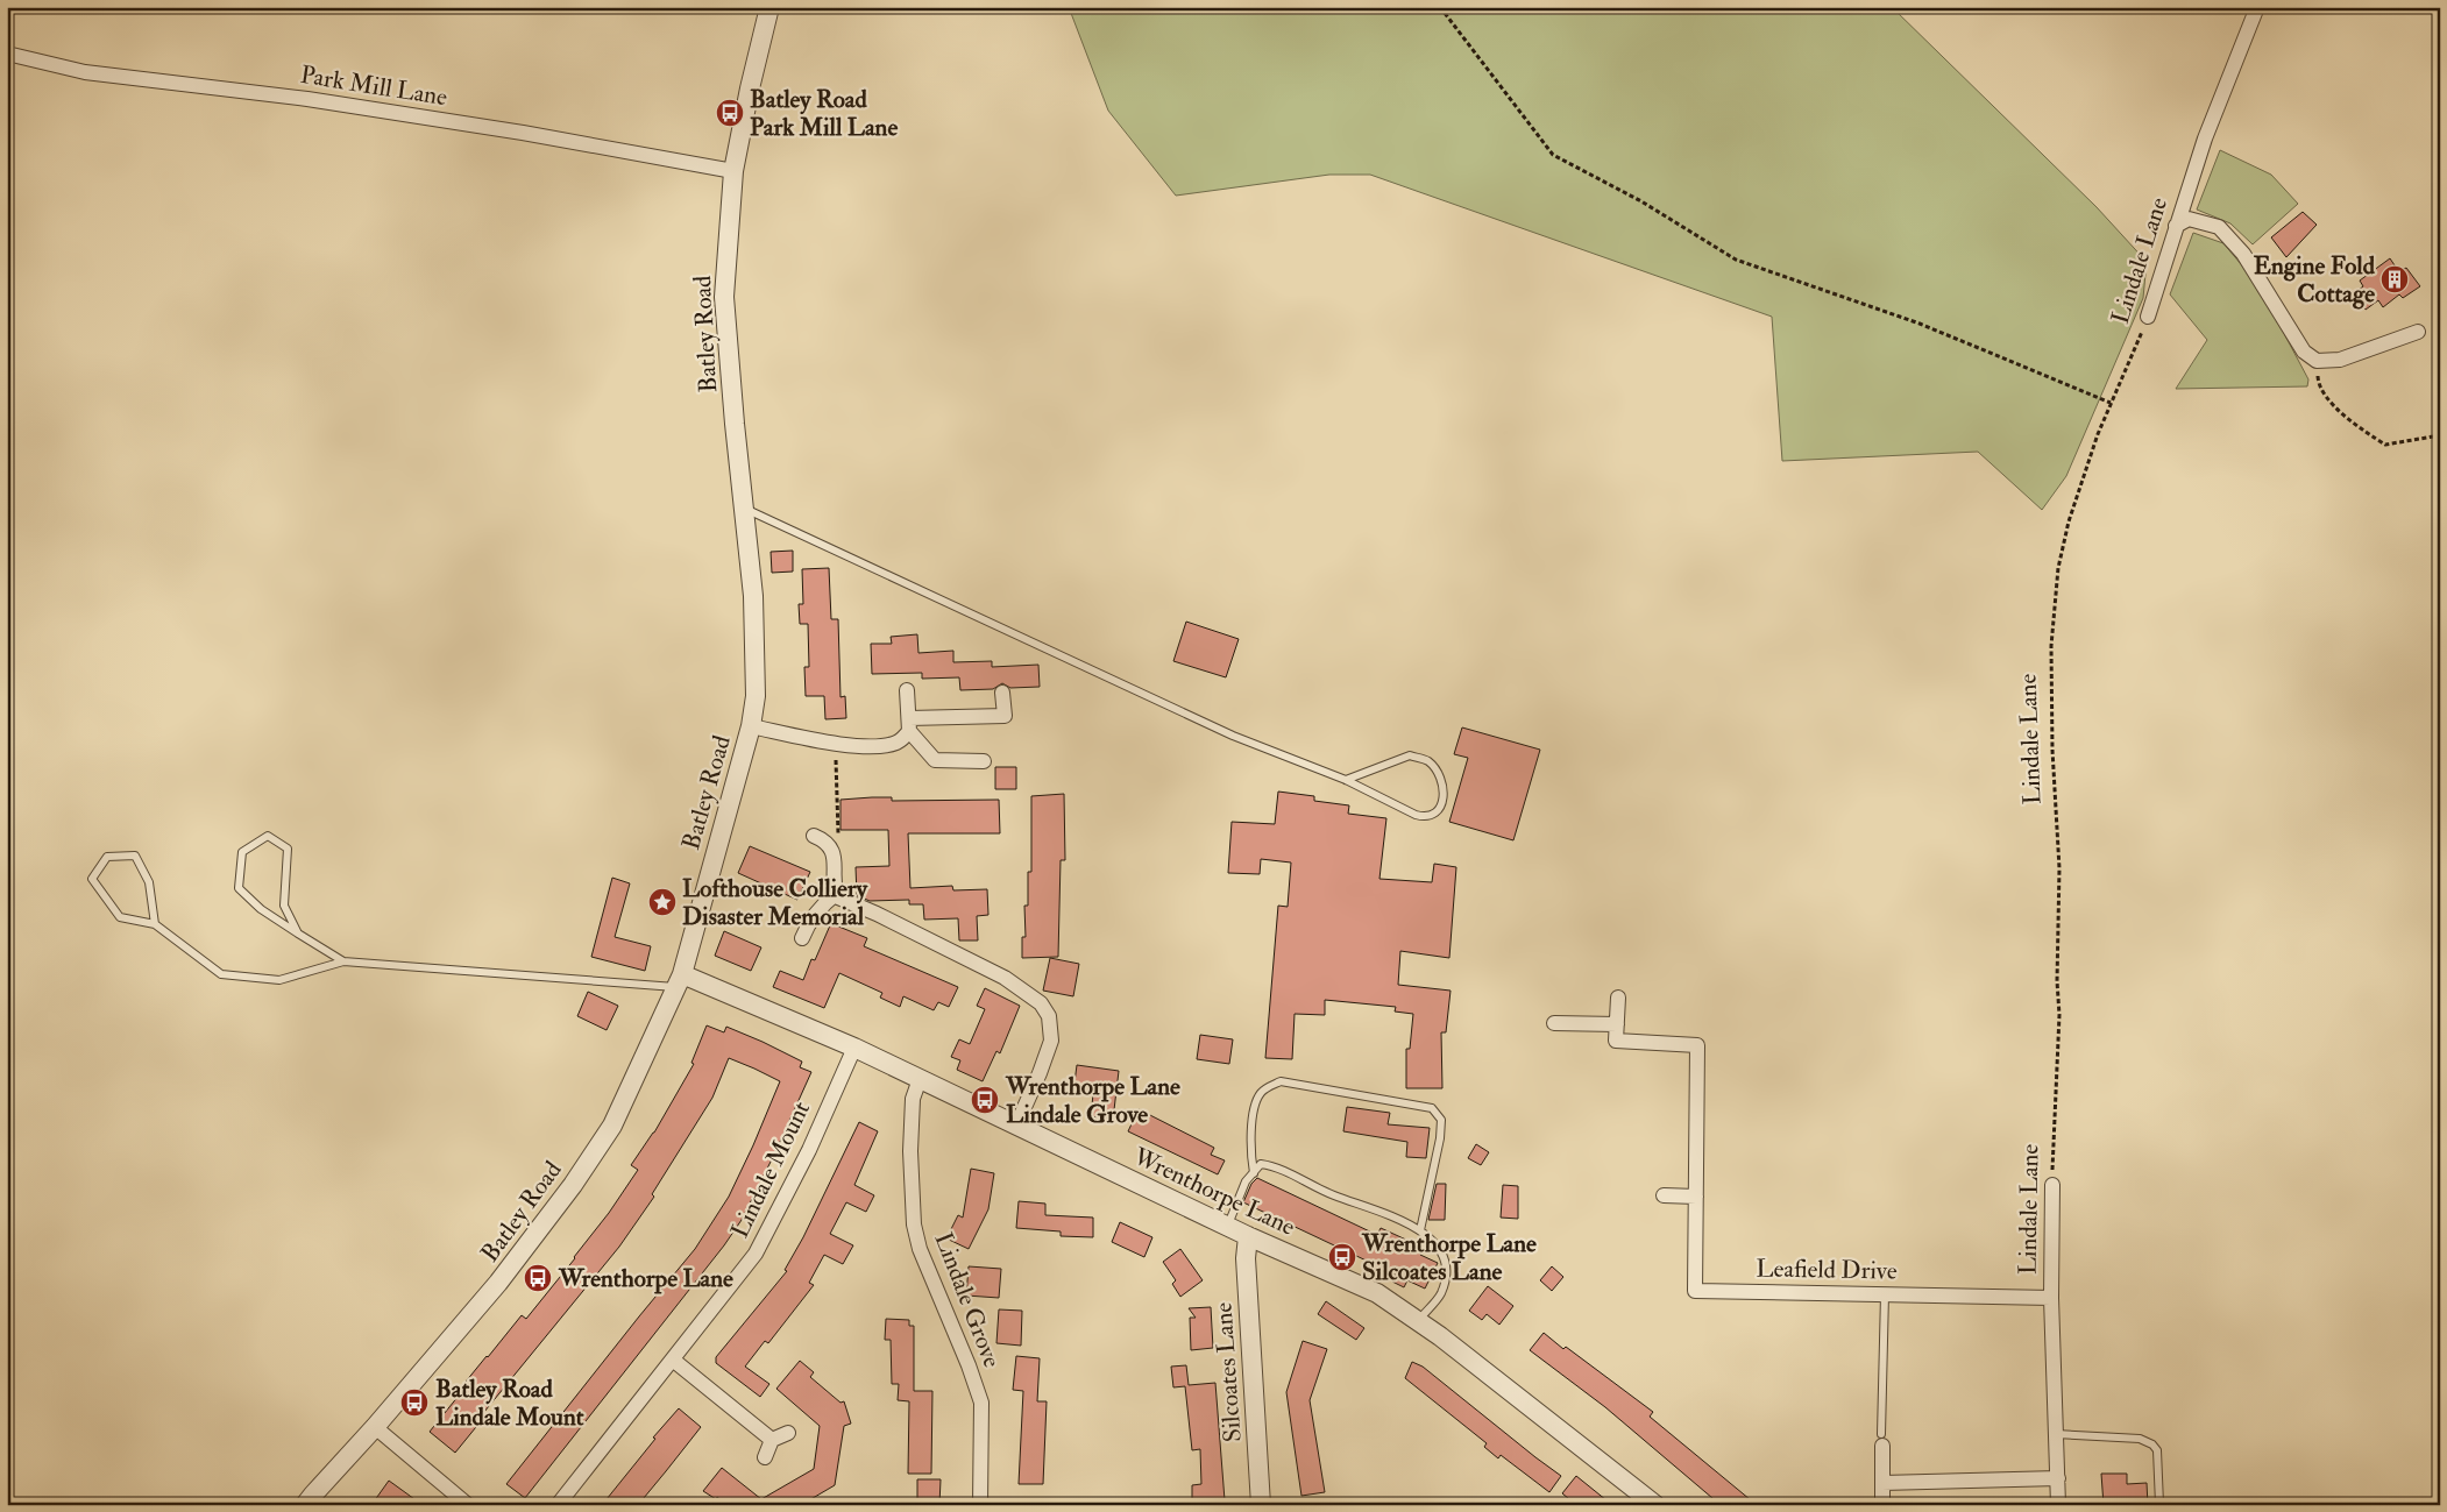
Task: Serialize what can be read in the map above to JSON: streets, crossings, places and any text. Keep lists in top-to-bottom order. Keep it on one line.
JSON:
{"streets":{"street":["Park Mill Lane","Lindale Lane","Batley Road","Lindale Mount","Wrenthorpe Lane","Leafield Drive","Lindale Grove","Silcoates Lane"]},"crossings":[["Park Mill Lane","Batley Road"],["Lindale Lane","Leafield Drive"],["Batley Road","Wrenthorpe Lane"],["Lindale Mount","Wrenthorpe Lane"],["Wrenthorpe Lane","Lindale Grove"],["Wrenthorpe Lane","Silcoates Lane"]],"places":{"bus stop":["Batley Road Park Mill Lane","Wrenthorpe Lane Lindale Grove","Wrenthorpe Lane Silcoates Lane","Wrenthorpe Lane","Batley Road Lindale Mount"],"building":["Engine Fold Cottage"],"place":["Lofthouse Colliery Disaster Memorial"]}}
